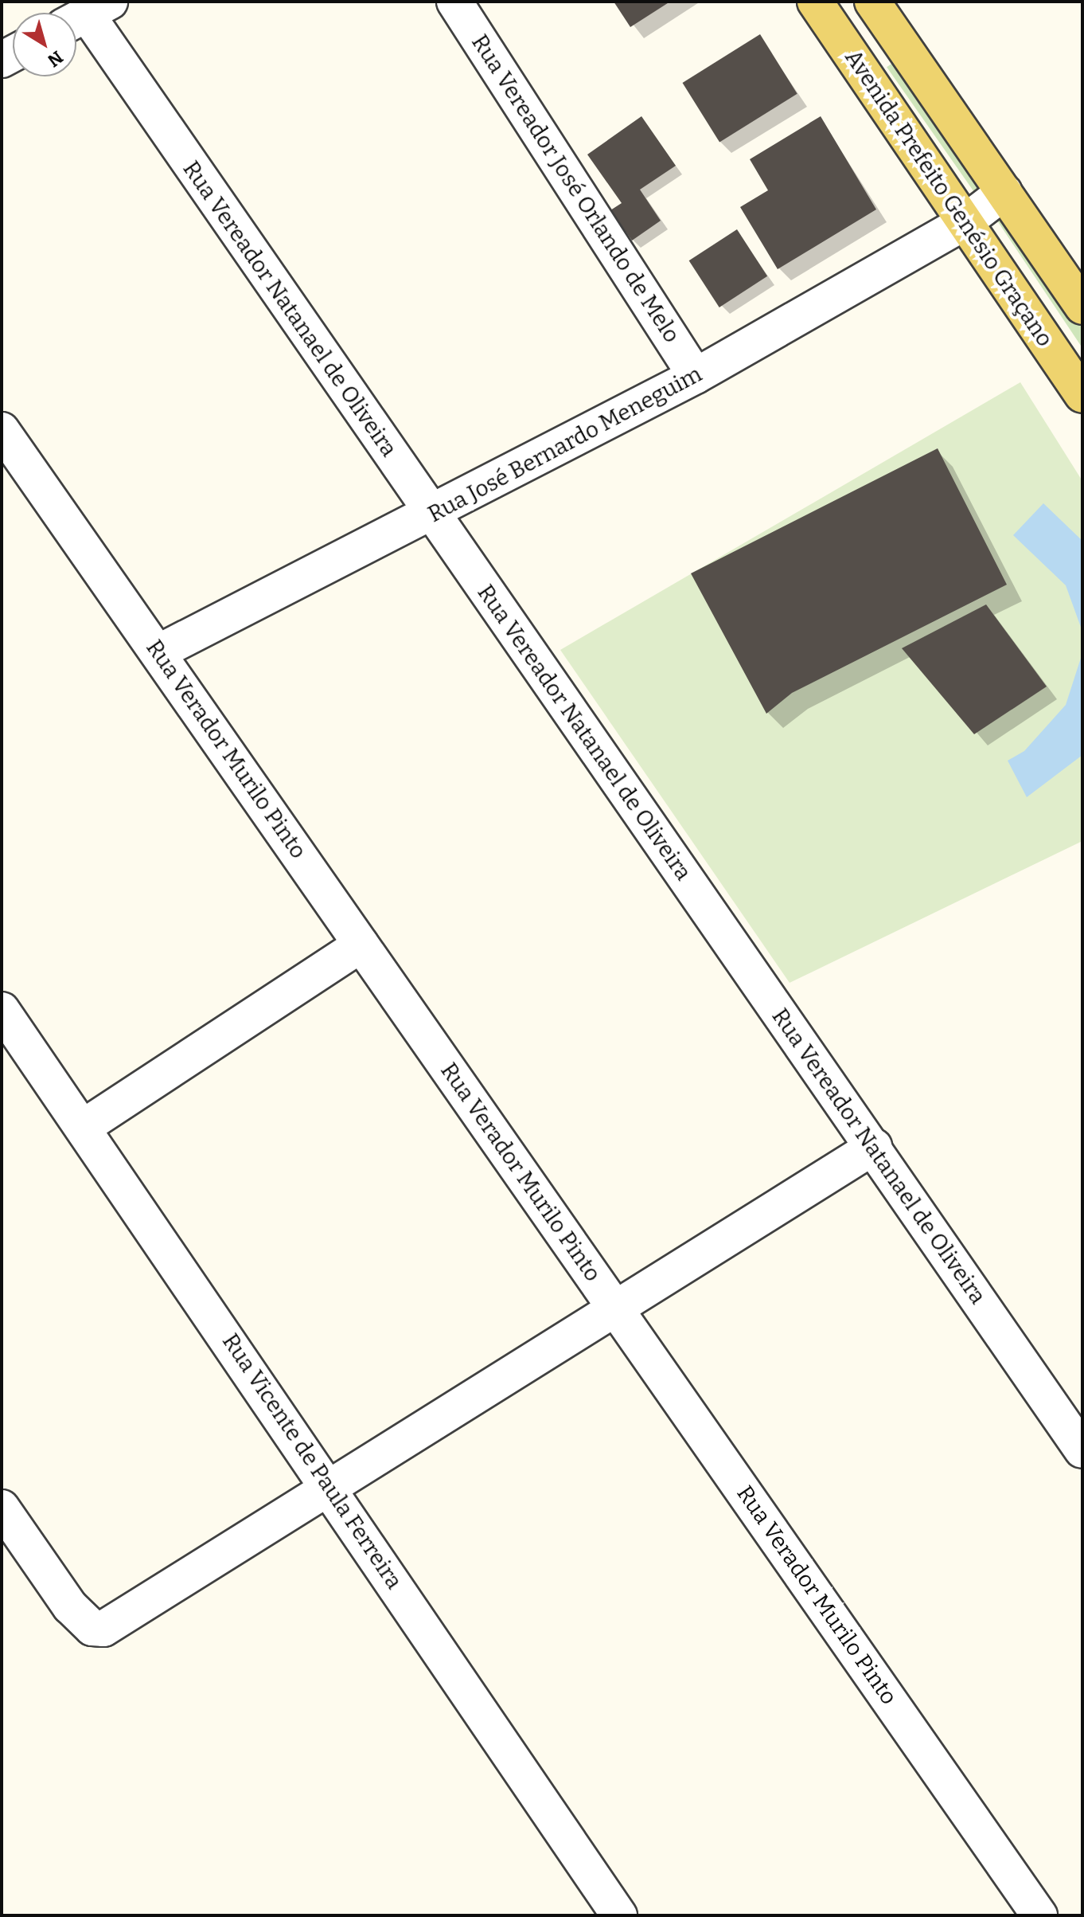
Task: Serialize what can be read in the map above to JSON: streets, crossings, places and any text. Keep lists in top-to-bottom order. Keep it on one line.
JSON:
{"streets":{"main road":["Avenida Prefeito Genésio Graçano"],"street":["Rua Vereador José Orlando de Melo","Rua Vereador Natanael de Oliveira","Rua José Bernardo Meneguim","Rua Verador Murilo Pinto","Rua Vicente de Paula Ferreira"]},"crossings":[["Rua Vereador José Orlando de Melo","Rua José Bernardo Meneguim"],["Avenida Prefeito Genésio Graçano","Rua José Bernardo Meneguim"],["Rua Vereador Natanael de Oliveira","Rua José Bernardo Meneguim"],["Rua José Bernardo Meneguim","Rua Verador Murilo Pinto"]],"north":"bottom right"}
